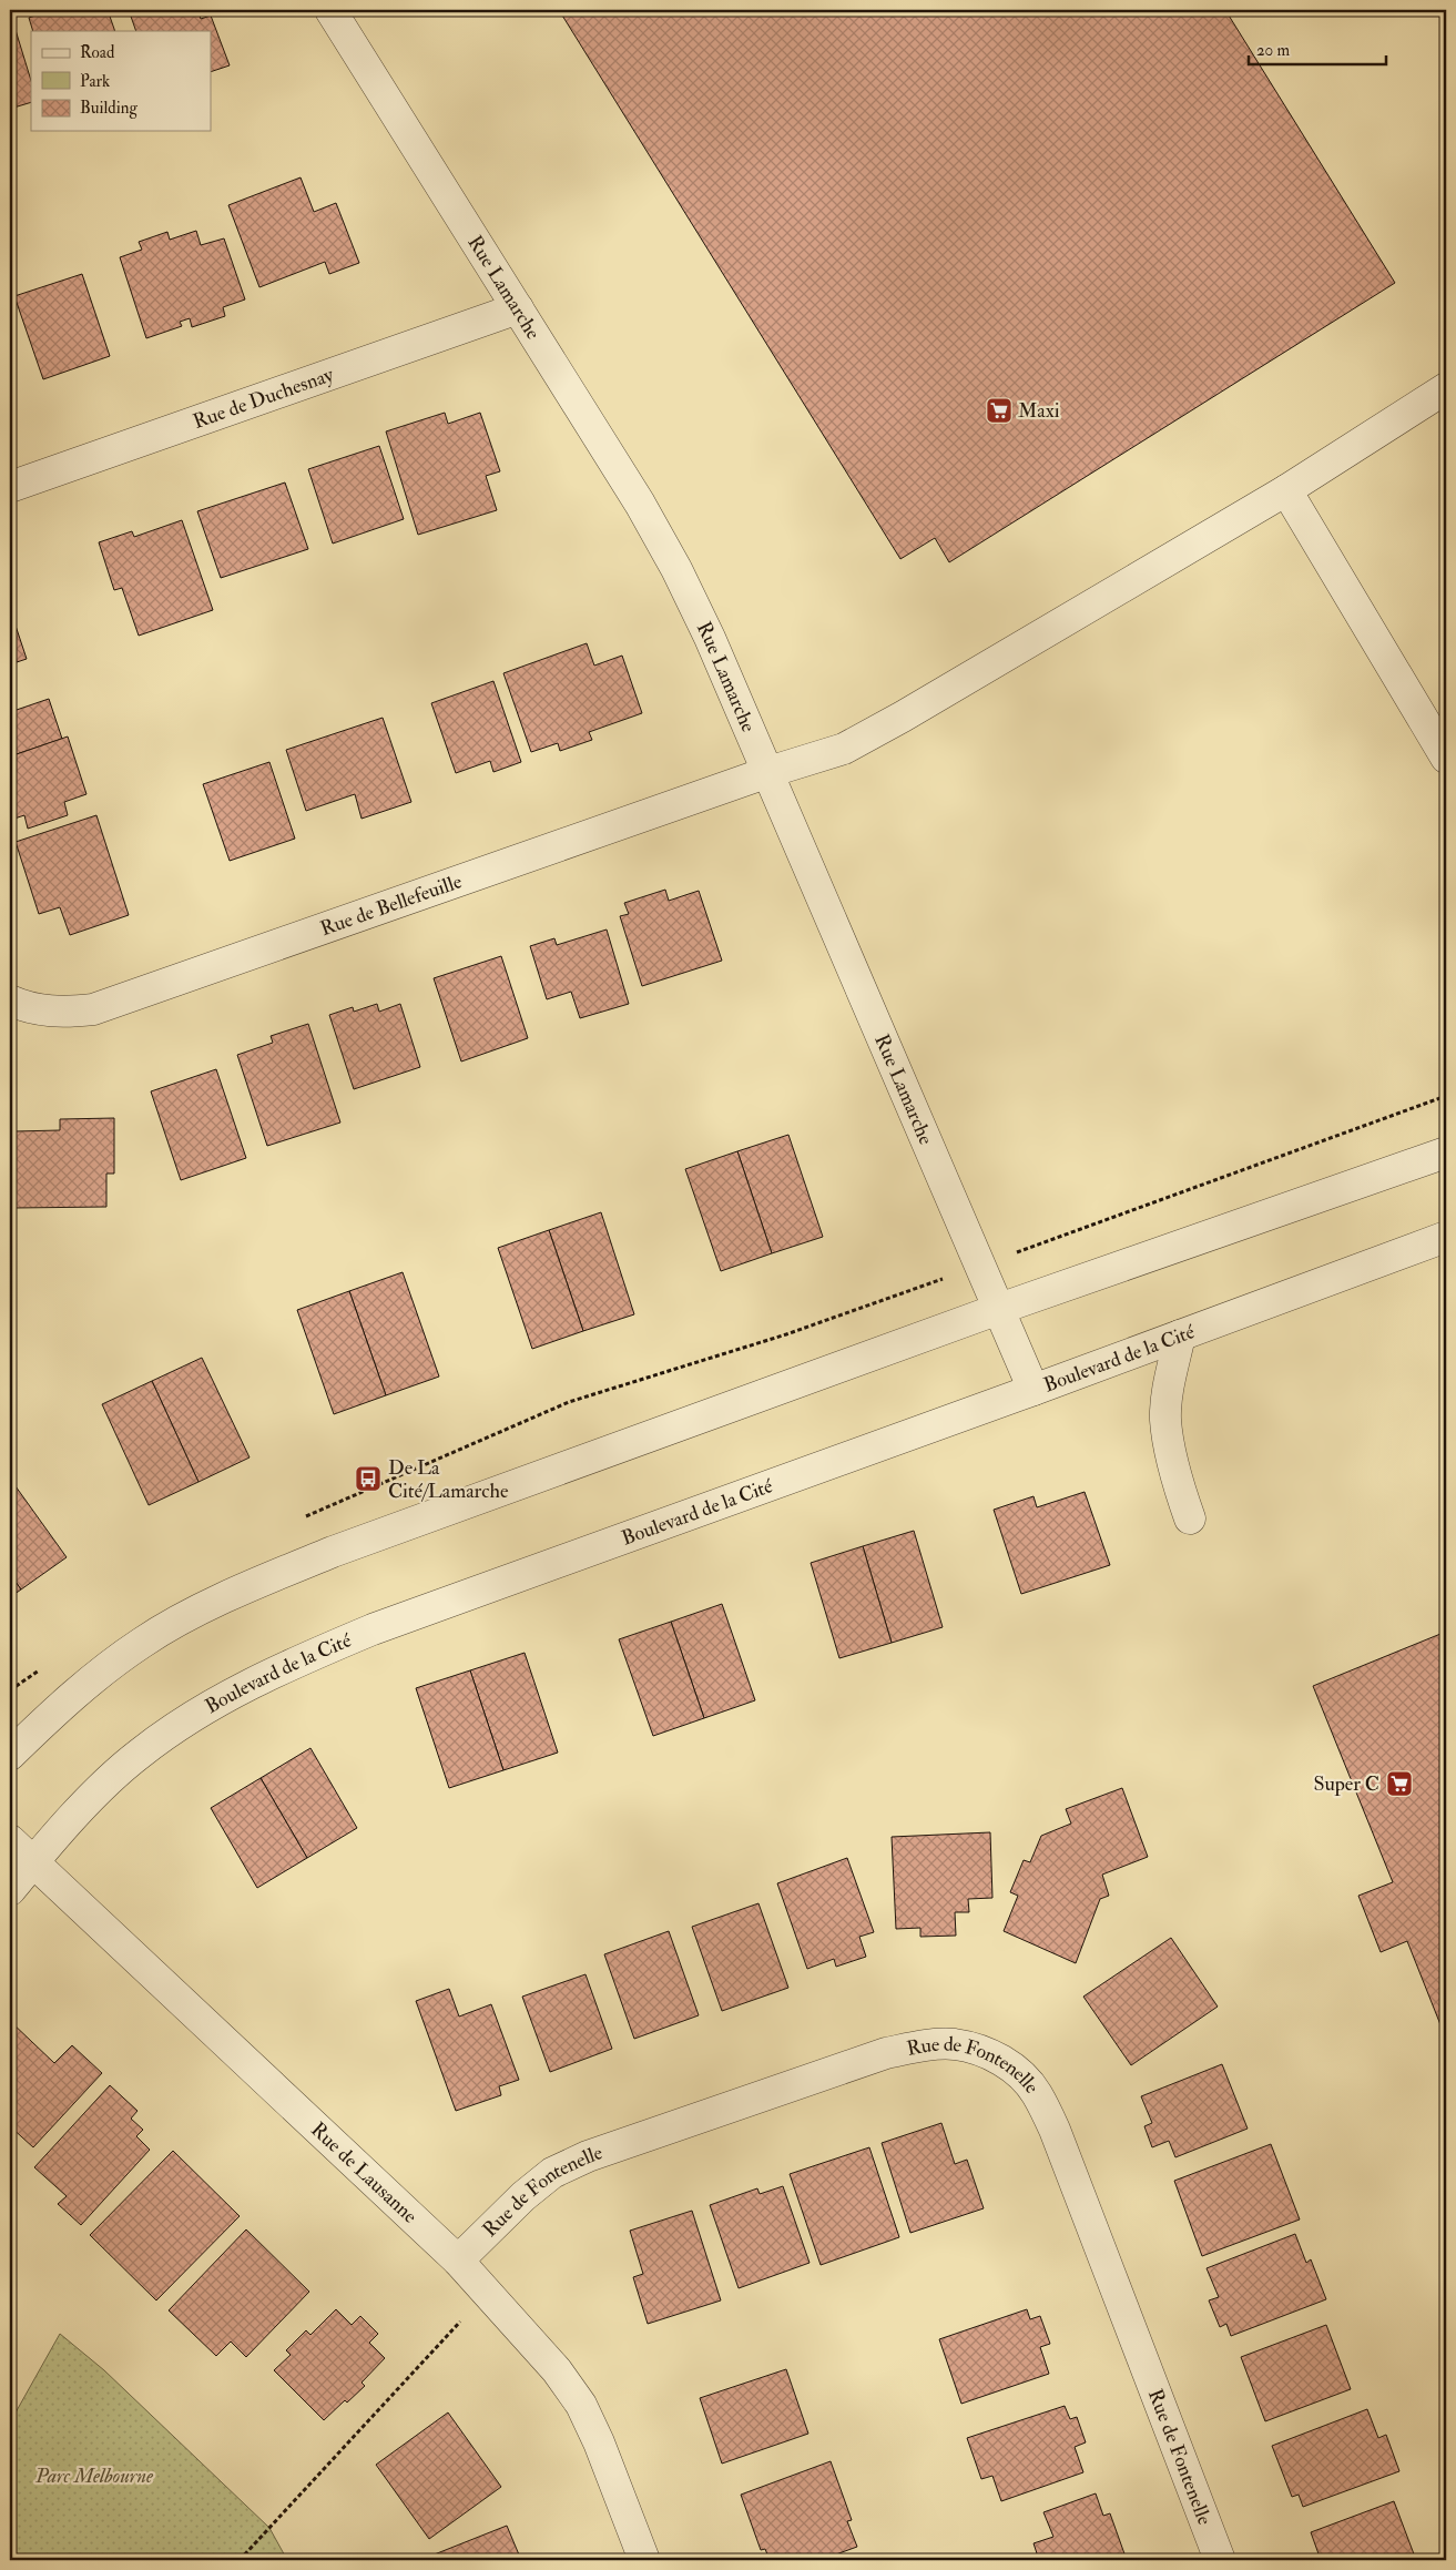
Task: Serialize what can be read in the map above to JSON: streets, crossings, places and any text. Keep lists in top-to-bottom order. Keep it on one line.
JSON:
{"streets":{"street":["Rue Lamarche","Rue de Duchesnay","Rue de Bellefeuille","Boulevard de la Cité","Rue de Fontenelle","Rue de Lausanne"]},"crossings":[["Rue Lamarche","Rue de Duchesnay"],["Rue Lamarche","Rue de Bellefeuille"],["Rue Lamarche","Boulevard de la Cité"],["Boulevard de la Cité","Rue de Lausanne"],["Rue de Fontenelle","Rue de Lausanne"]],"parks":["Parc Melbourne"],"places":{"supermarket":["Maxi","Super C"],"bus stop":["De La Cité/Lamarche"]},"legend":["Road","Park","Building"],"scale_bar":"20 m"}
